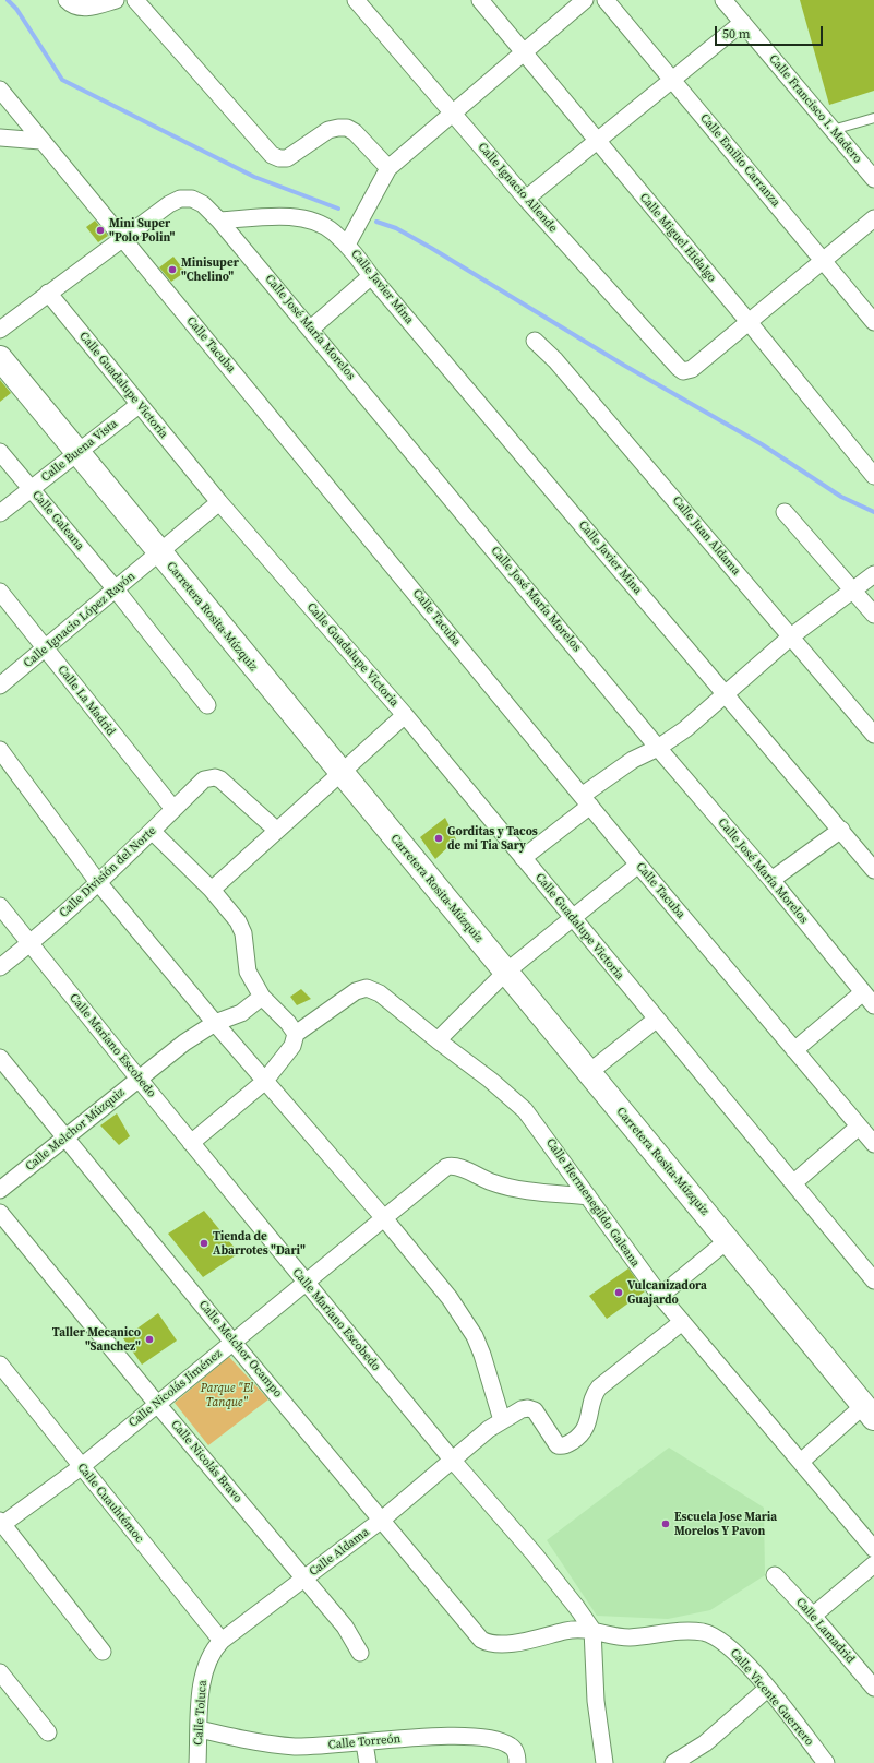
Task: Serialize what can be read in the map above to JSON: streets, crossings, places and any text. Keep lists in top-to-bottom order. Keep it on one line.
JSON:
{"streets":{"main road":["Carretera Rosita-Múzquiz"],"street":["Calle Francisco I. Madero","Calle Emilio Carranza","Calle Ignacio Allende","Calle Miguel Hidalgo","Calle Javier Mina","Calle José María Morelos","Calle Tacuba","Calle Guadalupe Victoria","Calle Buena Vista","Calle Galeana","Calle Juan Aldama","Calle Ignacio López Rayón","Calle La Madrid","Calle División del Norte","Calle Mariano Escobedo","Calle Melchor Múzquiz","Calle Hermenegildo Galeana","Calle Melchor Ocampo","Calle Nicolás Jiménez","Calle Nicolás Bravo","Calle Cuauhtémoc","Calle Aldama","Calle Lamadrid","Calle Vicente Guerrero","Calle Toluca","Calle Torreón"]},"crossings":[["Calle Ignacio Allende","Calle Miguel Hidalgo"],["Calle Javier Mina","Calle José María Morelos"],["Calle José María Morelos","Calle Tacuba"],["Calle Guadalupe Victoria","Calle Buena Vista"],["Calle Guadalupe Victoria","Calle Ignacio López Rayón"],["Calle Buena Vista","Calle Galeana"],["Calle Buena Vista","Carretera Rosita-Múzquiz"],["Calle Galeana","Calle Ignacio López Rayón"],["Carretera Rosita-Múzquiz","Calle Ignacio López Rayón"],["Calle Ignacio López Rayón","Calle La Madrid"],["Calle La Madrid","Calle División del Norte"],["Calle División del Norte","Calle Mariano Escobedo"],["Calle Mariano Escobedo","Calle Melchor Múzquiz"],["Calle Mariano Escobedo","Calle Melchor Ocampo"],["Calle Mariano Escobedo","Calle Nicolás Jiménez"],["Calle Mariano Escobedo","Calle Aldama"],["Calle Mariano Escobedo","Calle Vicente Guerrero"],["Calle Melchor Múzquiz","Calle Melchor Ocampo"],["Calle Hermenegildo Galeana","Calle Nicolás Jiménez"],["Calle Hermenegildo Galeana","Calle Aldama"],["Calle Melchor Ocampo","Calle Nicolás Jiménez"],["Calle Melchor Ocampo","Calle Aldama"],["Calle Melchor Ocampo","Calle Vicente Guerrero"],["Calle Nicolás Jiménez","Calle Nicolás Bravo"],["Calle Nicolás Jiménez","Calle Cuauhtémoc"],["Calle Nicolás Bravo","Calle Aldama"],["Calle Cuauhtémoc","Calle Aldama"],["Calle Cuauhtémoc","Calle Toluca"],["Calle Aldama","Calle Toluca"],["Calle Toluca","Calle Torreón"]],"parks":["Parque \"El Tanque\""],"places":["Mini Super \"Polo Polin\"","Minisuper \"Chelino\"","Gorditas y Tacos de mi Tia Sary","Tienda de Abarrotes \"Dari\"","Vulcanizadora Guajardo","Taller Mecanico \"Sanchez\"","Escuela Jose Maria Morelos Y Pavon"],"scale_bar":"50 m"}
